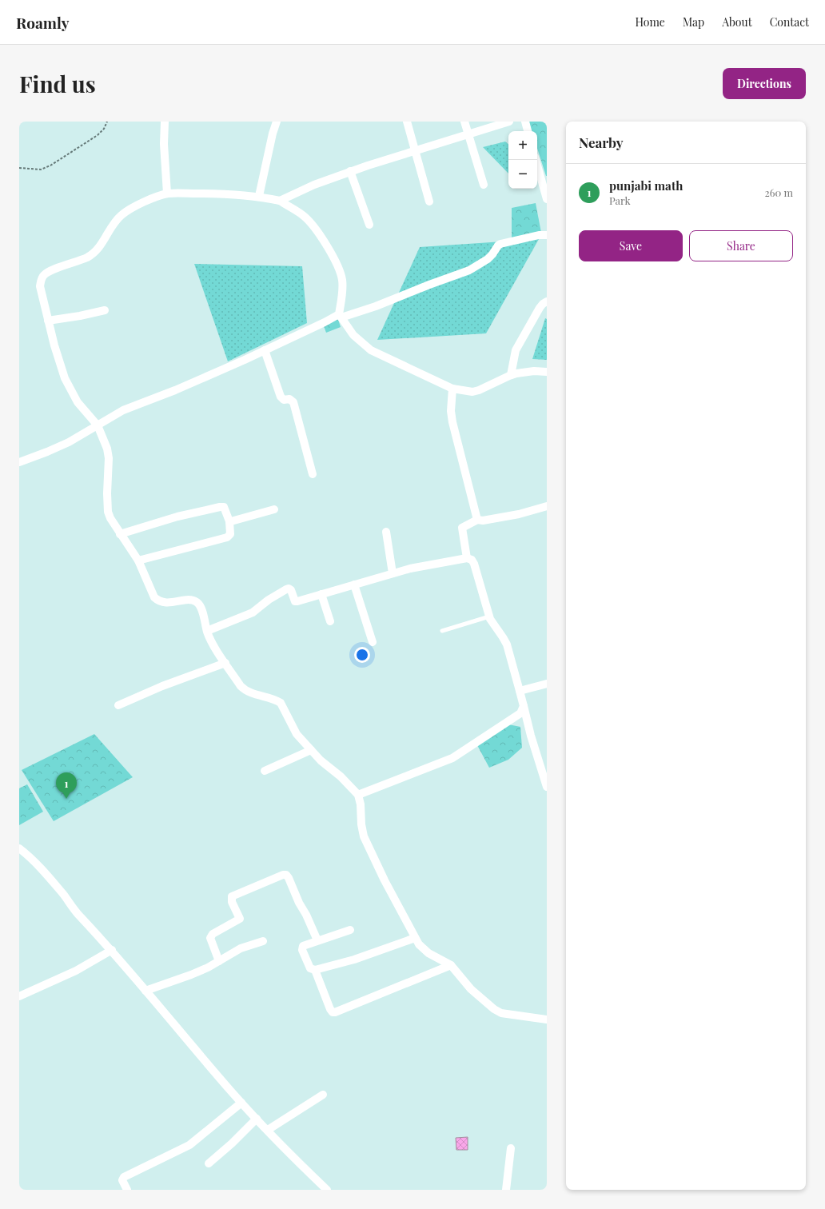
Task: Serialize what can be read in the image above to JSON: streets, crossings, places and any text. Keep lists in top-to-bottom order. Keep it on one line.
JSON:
{"page":{"header":"Roamly","nav":["Home","Map","About","Contact"],"buttons":["Directions",["Save","Share"]],"title":"Find us","heading":"Nearby","map_buttons":["+","−"],"list":[{"mark":"1","name":"punjabi math","note":"Park","value":"260 m"}],"pins":"1"}}
